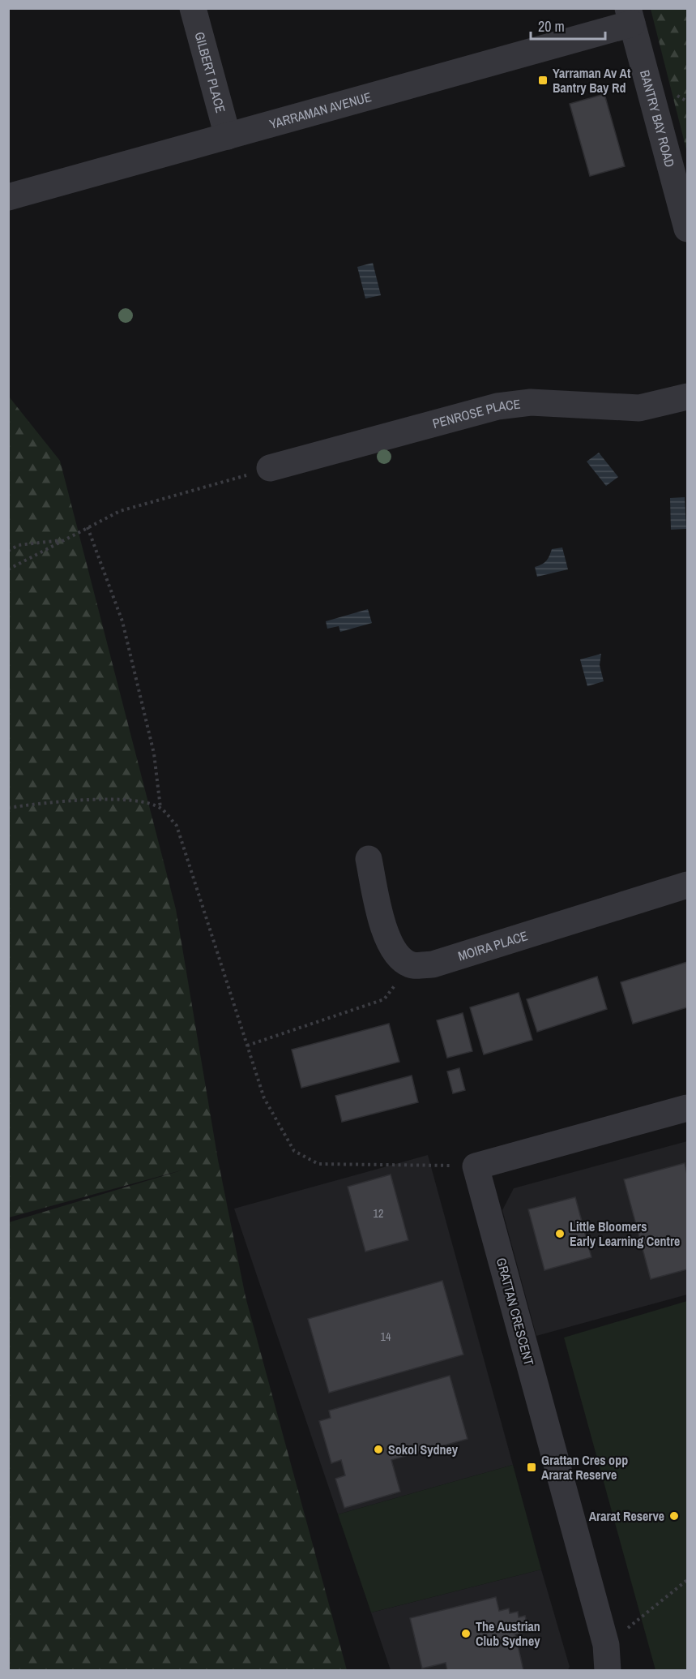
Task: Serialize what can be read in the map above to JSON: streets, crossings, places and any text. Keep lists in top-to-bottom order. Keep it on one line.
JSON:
{"streets":{"street":["GILBERT PLACE","YARRAMAN AVENUE","BANTRY BAY ROAD","PENROSE PLACE","MOIRA PLACE","GRATTAN CRESCENT"]},"crossings":[["GILBERT PLACE","YARRAMAN AVENUE"],["YARRAMAN AVENUE","BANTRY BAY ROAD"]],"places":{"transit":["Yarraman Av At Bantry Bay Rd","Grattan Cres opp Ararat Reserve"],"other":["Little Bloomers Early Learning Centre","Sokol Sydney","Ararat Reserve","The Austrian Club Sydney"]},"house_numbers":["12","14"],"scale_bar":"20 m"}
